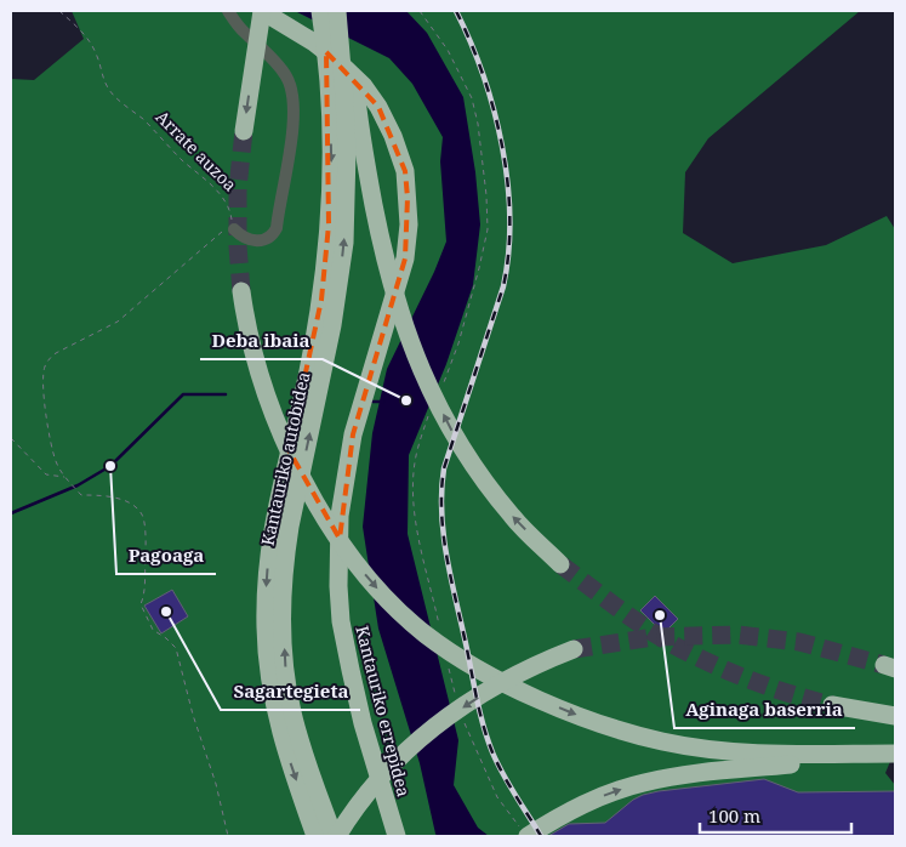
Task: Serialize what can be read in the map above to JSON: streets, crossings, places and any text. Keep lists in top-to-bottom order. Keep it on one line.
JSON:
{"streets":{"highway":["Kantauriko autobidea","Kantauriko errepidea"],"path":["Arrate auzoa"]},"places":["Deba ibaia","Pagoaga","Sagartegieta","Aginaga baserria"],"scale_bar":"100 m"}
